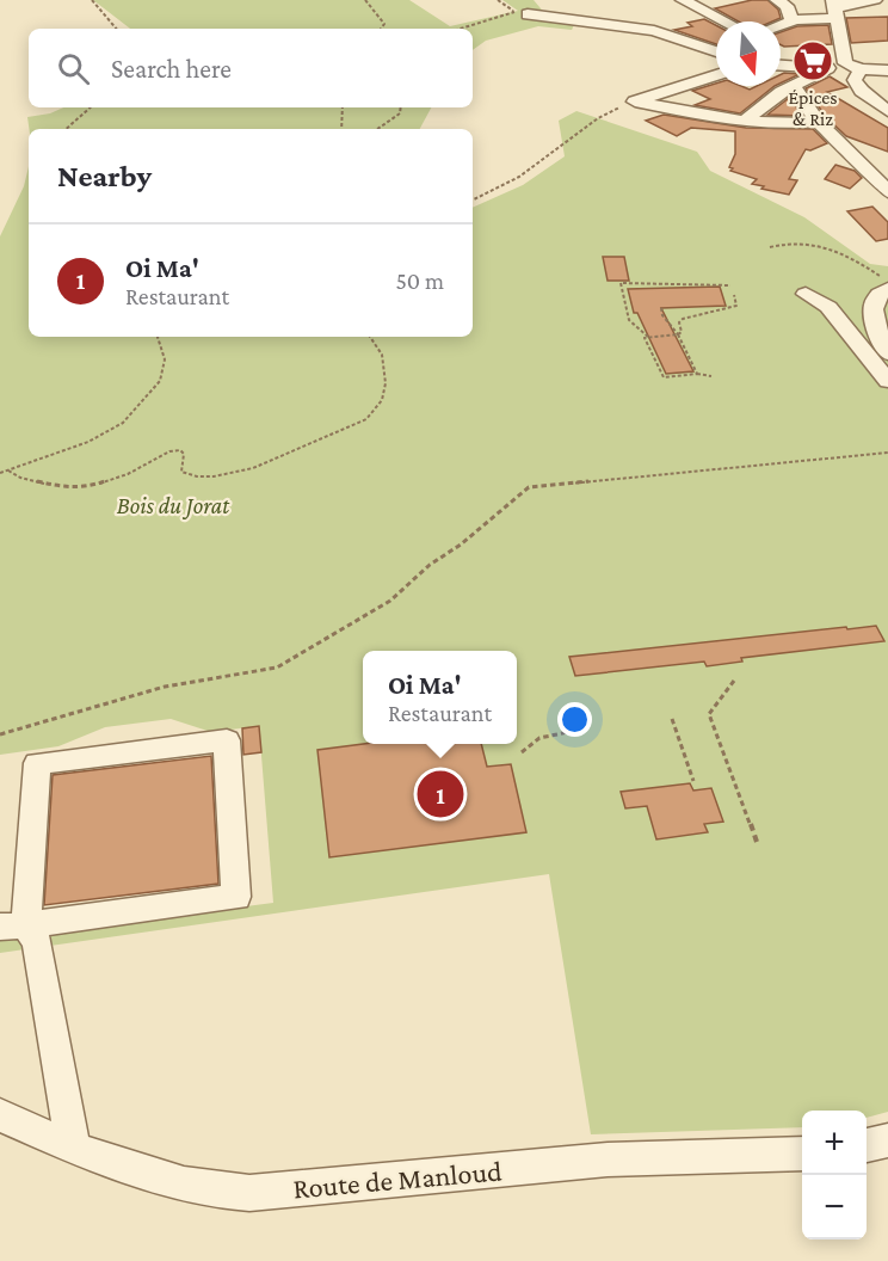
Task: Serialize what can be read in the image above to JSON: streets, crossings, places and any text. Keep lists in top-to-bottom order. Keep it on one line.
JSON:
{"streets":{"street":["Route de Manloud"]},"parks":["Bois du Jorat"],"places":{"supermarket":["Épices & Riz"]},"north":"bottom","page":{"search":"Search here","heading":"Nearby","list":[{"mark":"1","name":"Oi Ma'","note":"Restaurant","value":"50 m"}],"popup":["Oi Ma'","Restaurant"],"pins":"1","map_buttons":["+","−"]}}
